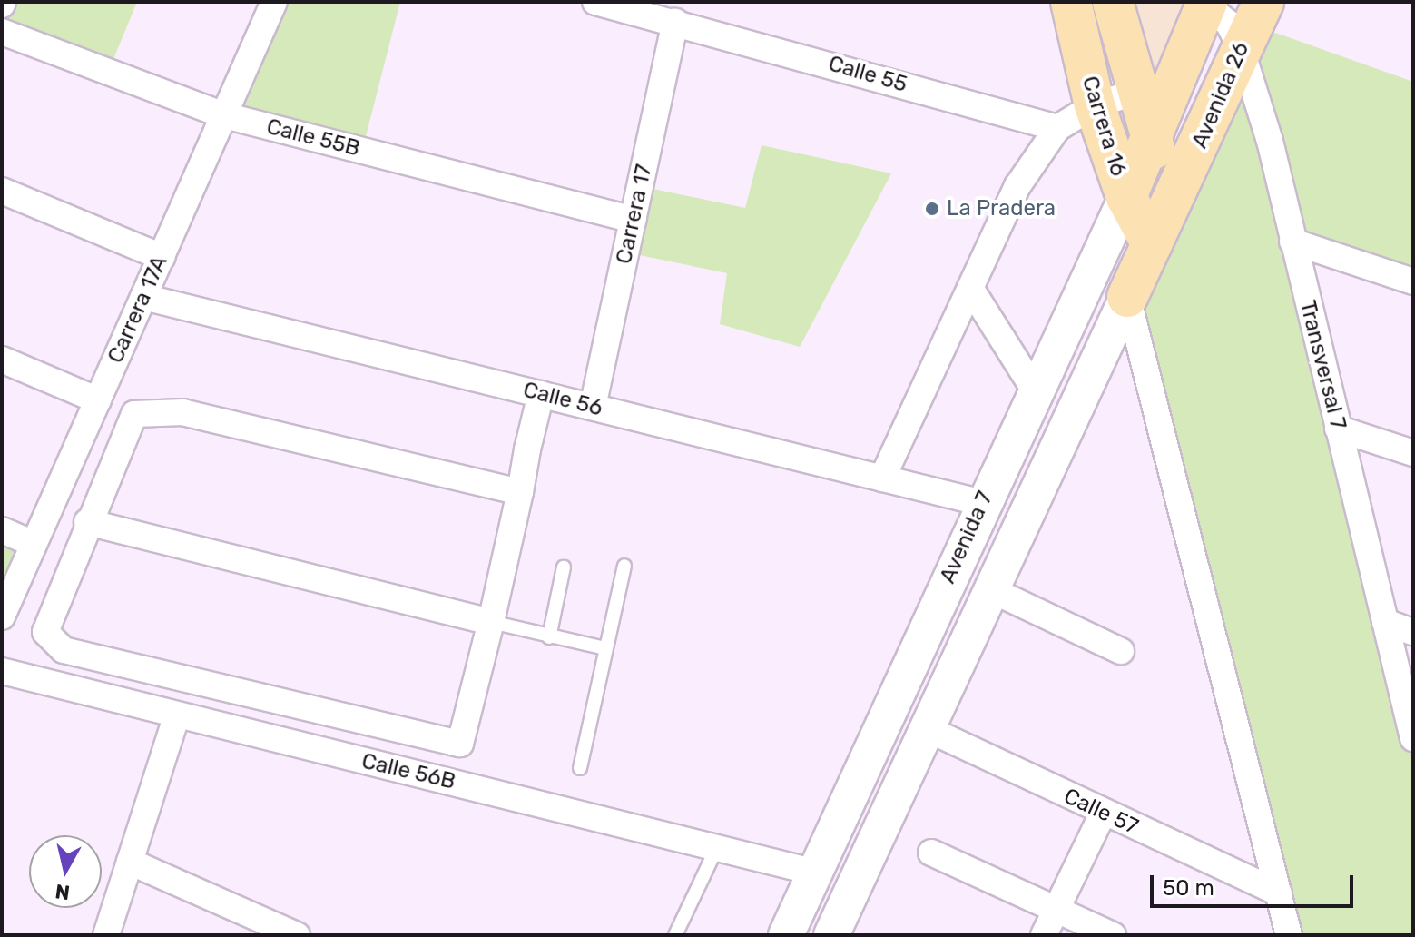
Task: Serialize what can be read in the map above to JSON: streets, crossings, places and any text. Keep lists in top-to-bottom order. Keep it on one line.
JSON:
{"streets":{"main road":["Avenida 26","Carrera 16","Avenida 7"],"street":["Calle 55","Calle 55B","Carrera 17","Carrera 17A","Transversal 7","Calle 56","Calle 56B","Calle 57"]},"crossings":[["Calle 55","Carrera 17"],["Avenida 26","Carrera 16"],["Avenida 26","Transversal 7"],["Avenida 26","Avenida 7"],["Carrera 16","Avenida 7"],["Calle 55B","Carrera 17"],["Calle 55B","Carrera 17A"],["Carrera 17","Calle 56"],["Carrera 17A","Calle 56"],["Calle 56","Avenida 7"],["Avenida 7","Calle 56B"],["Avenida 7","Calle 57"]],"places":["La Pradera"],"scale_bar":"50 m","north":"bottom"}
